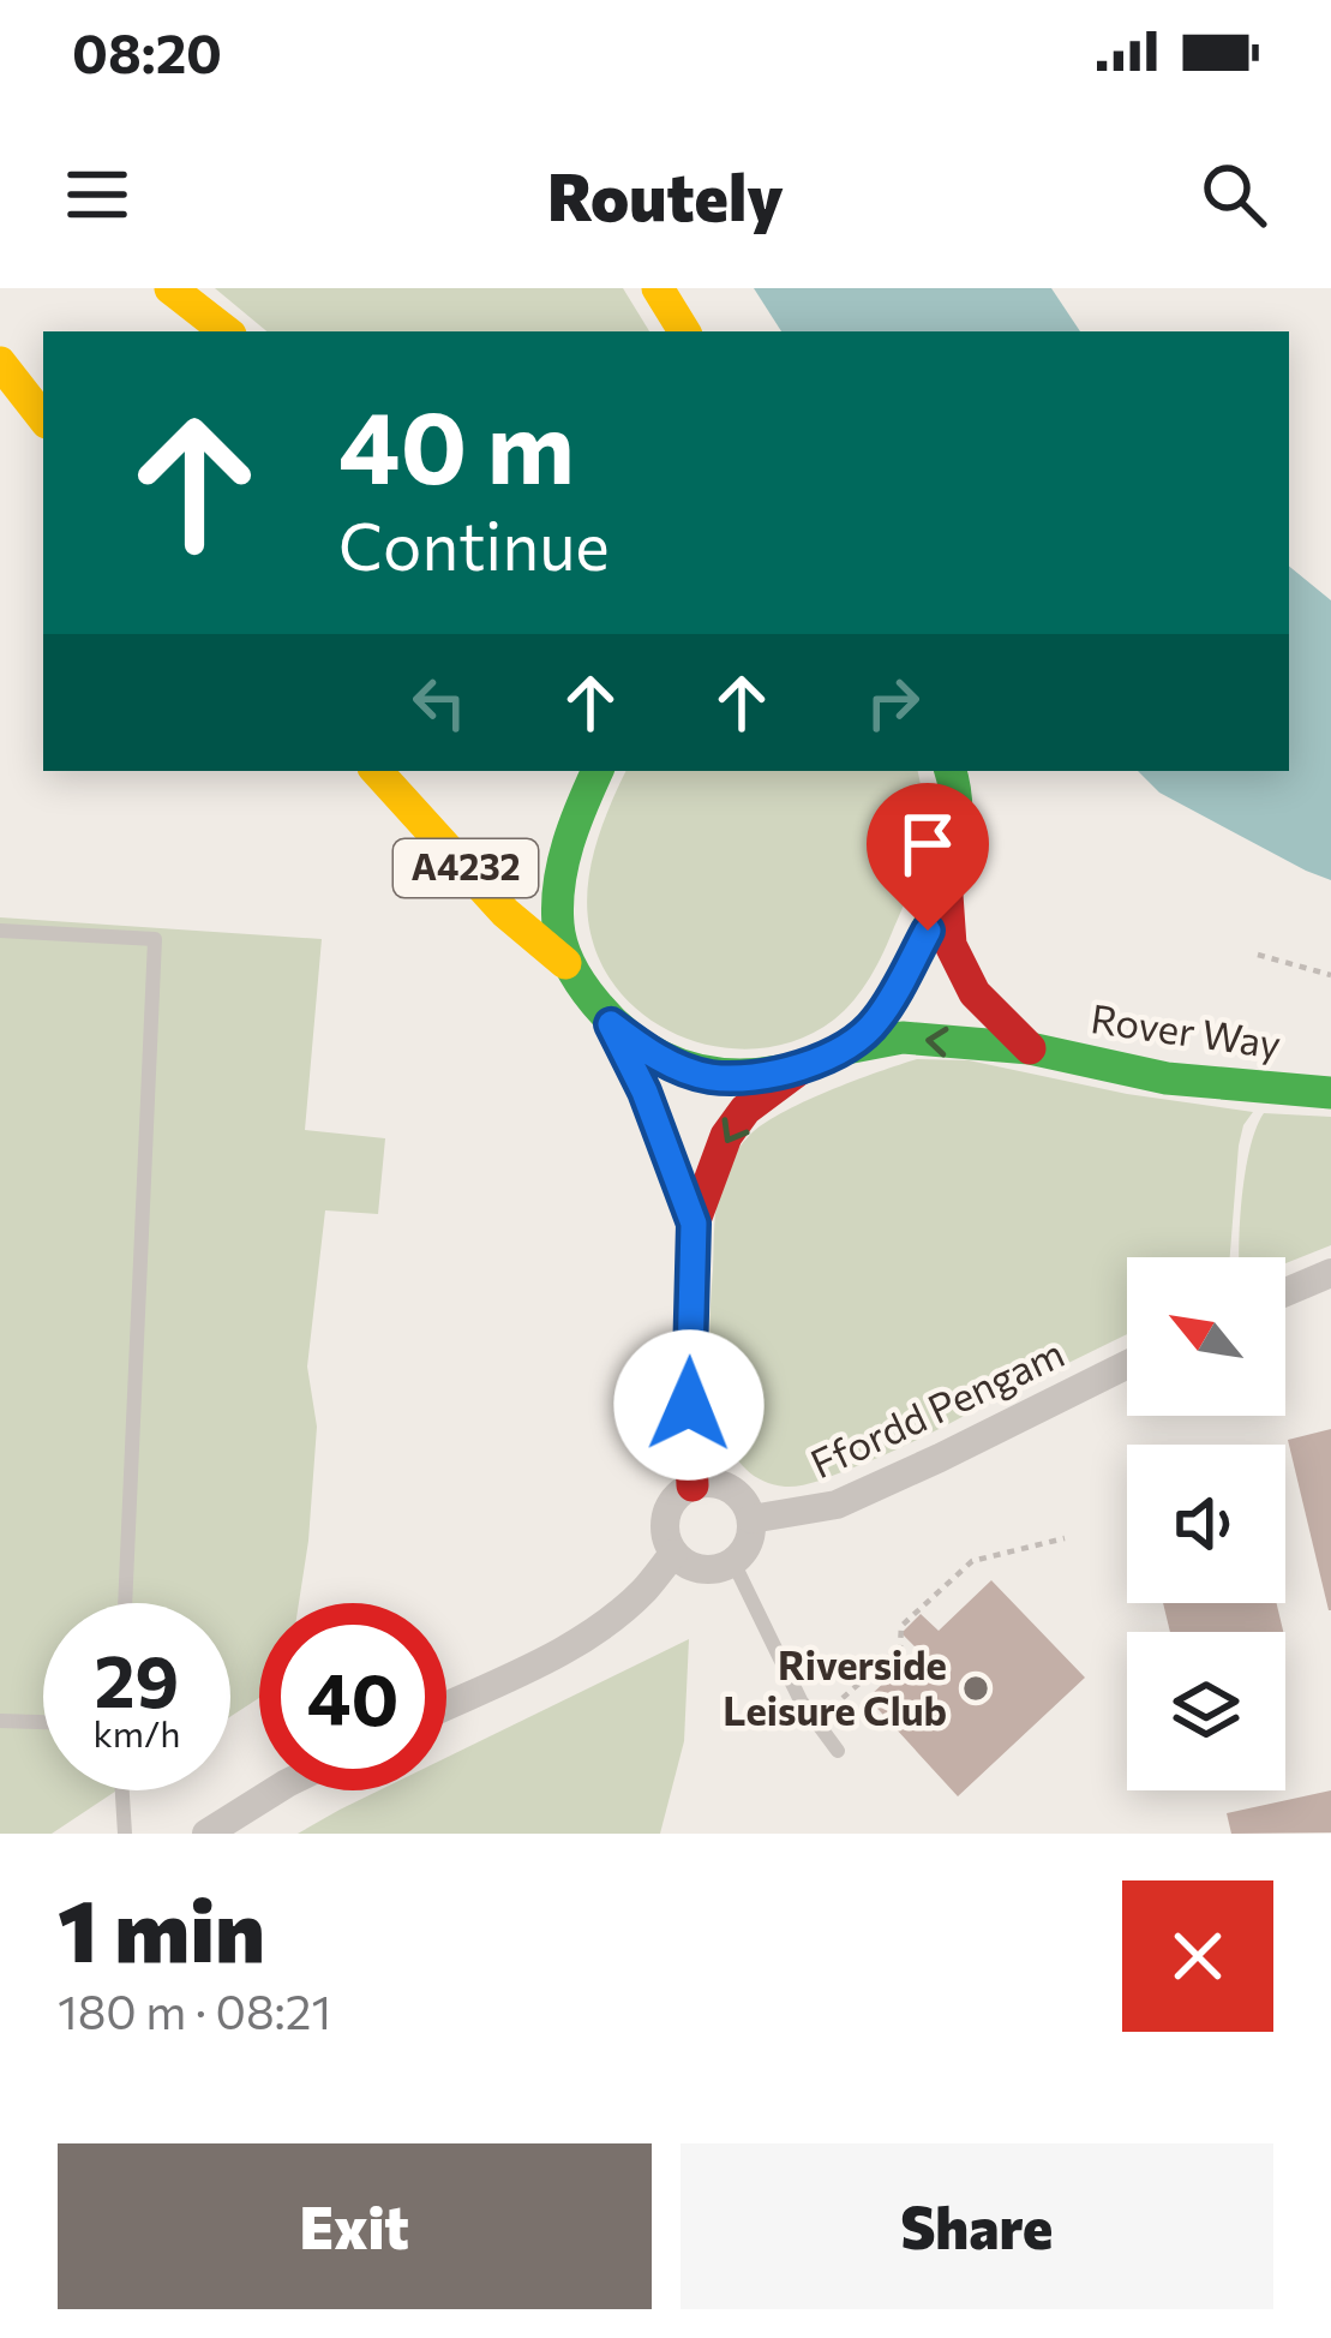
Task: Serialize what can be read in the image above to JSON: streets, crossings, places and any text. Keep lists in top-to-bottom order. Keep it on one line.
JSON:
{"streets":{"main road":["A4232","Rover Way"],"street":["Ffordd Pengam"]},"places":["Riverside Leisure Club"],"north":"top left","page":{"status":"08:20","header":"Routely","turn":["40 m","Continue"],"speed":"29 km/h","limit":"40","heading":["1 min","180 m · 08:21"],"buttons":["Exit","Share"]}}
